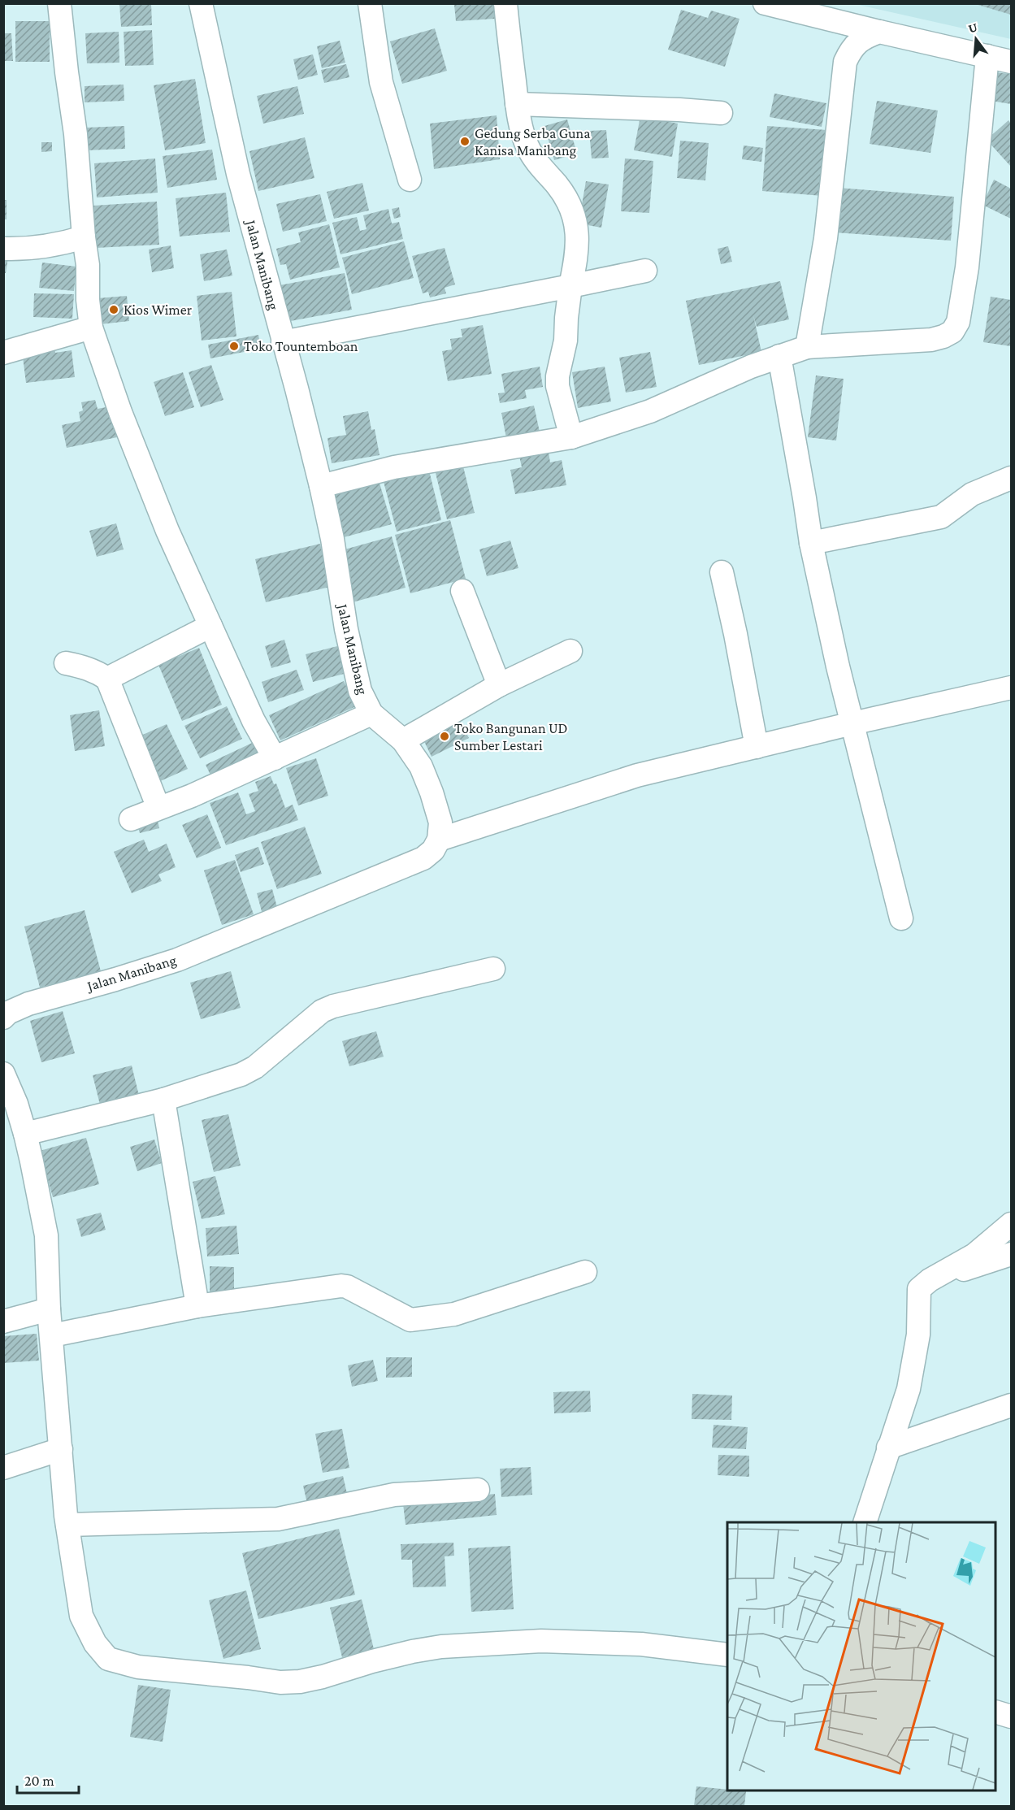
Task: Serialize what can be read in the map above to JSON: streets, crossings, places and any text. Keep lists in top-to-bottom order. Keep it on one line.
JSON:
{"streets":{"street":["Jalan Manibang"]},"places":["Gedung Serba Guna Kanisa Manibang","Kios Wimer","Toko Tountemboan","Toko Bangunan UD Sumber Lestari"],"scale_bar":"20 m","north":"top"}
